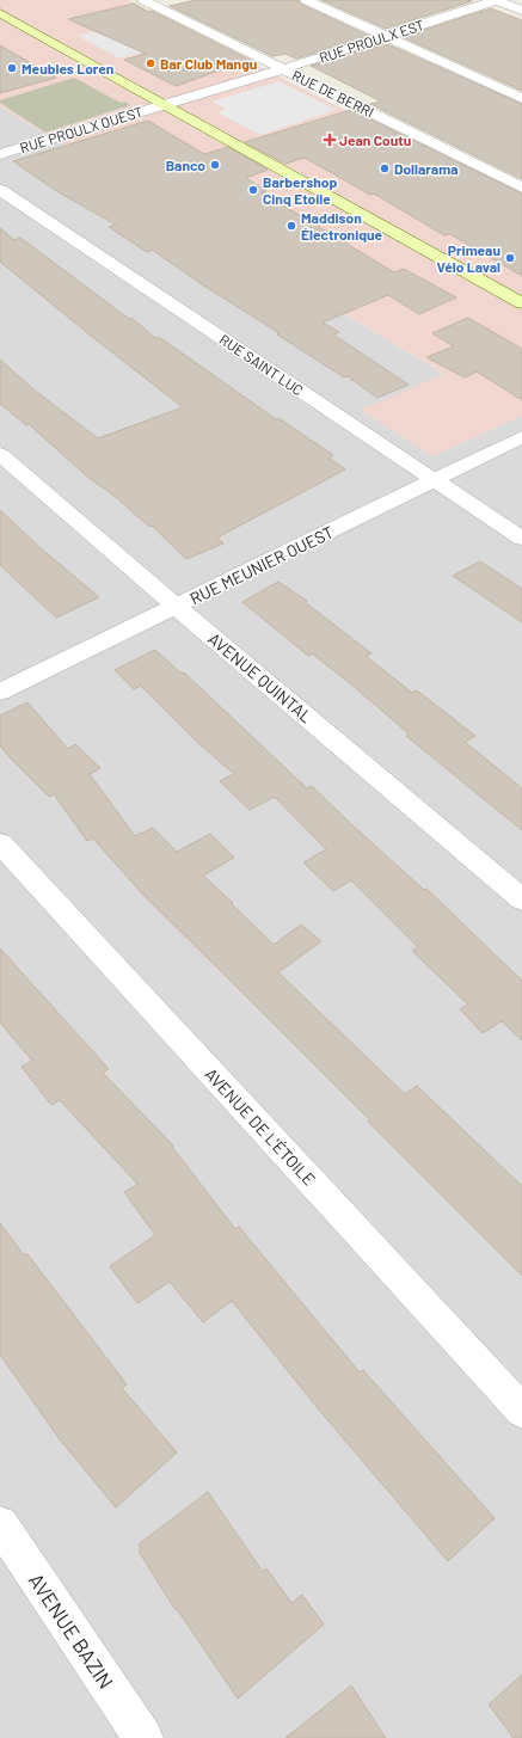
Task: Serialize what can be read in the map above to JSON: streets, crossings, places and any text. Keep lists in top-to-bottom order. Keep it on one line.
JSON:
{"streets":{"street":["RUE PROULX EST","RUE DE BERRI","RUE PROULX OUEST","RUE SAINT LUC","RUE MEUNIER OUEST","AVENUE QUINTAL","AVENUE DE L'ÉTOILE","AVENUE BAZIN"]},"crossings":[["RUE PROULX EST","RUE DE BERRI"],["RUE PROULX EST","RUE PROULX OUEST"],["RUE SAINT LUC","RUE MEUNIER OUEST"],["RUE MEUNIER OUEST","AVENUE QUINTAL"]],"places":{"other":["Bar Club Mangu","Meubles Loren","Banco","Dollarama","Barbershop Cinq Etoile","Maddison Électronique","Primeau Vélo Laval"],"health":["Jean Coutu"]}}
